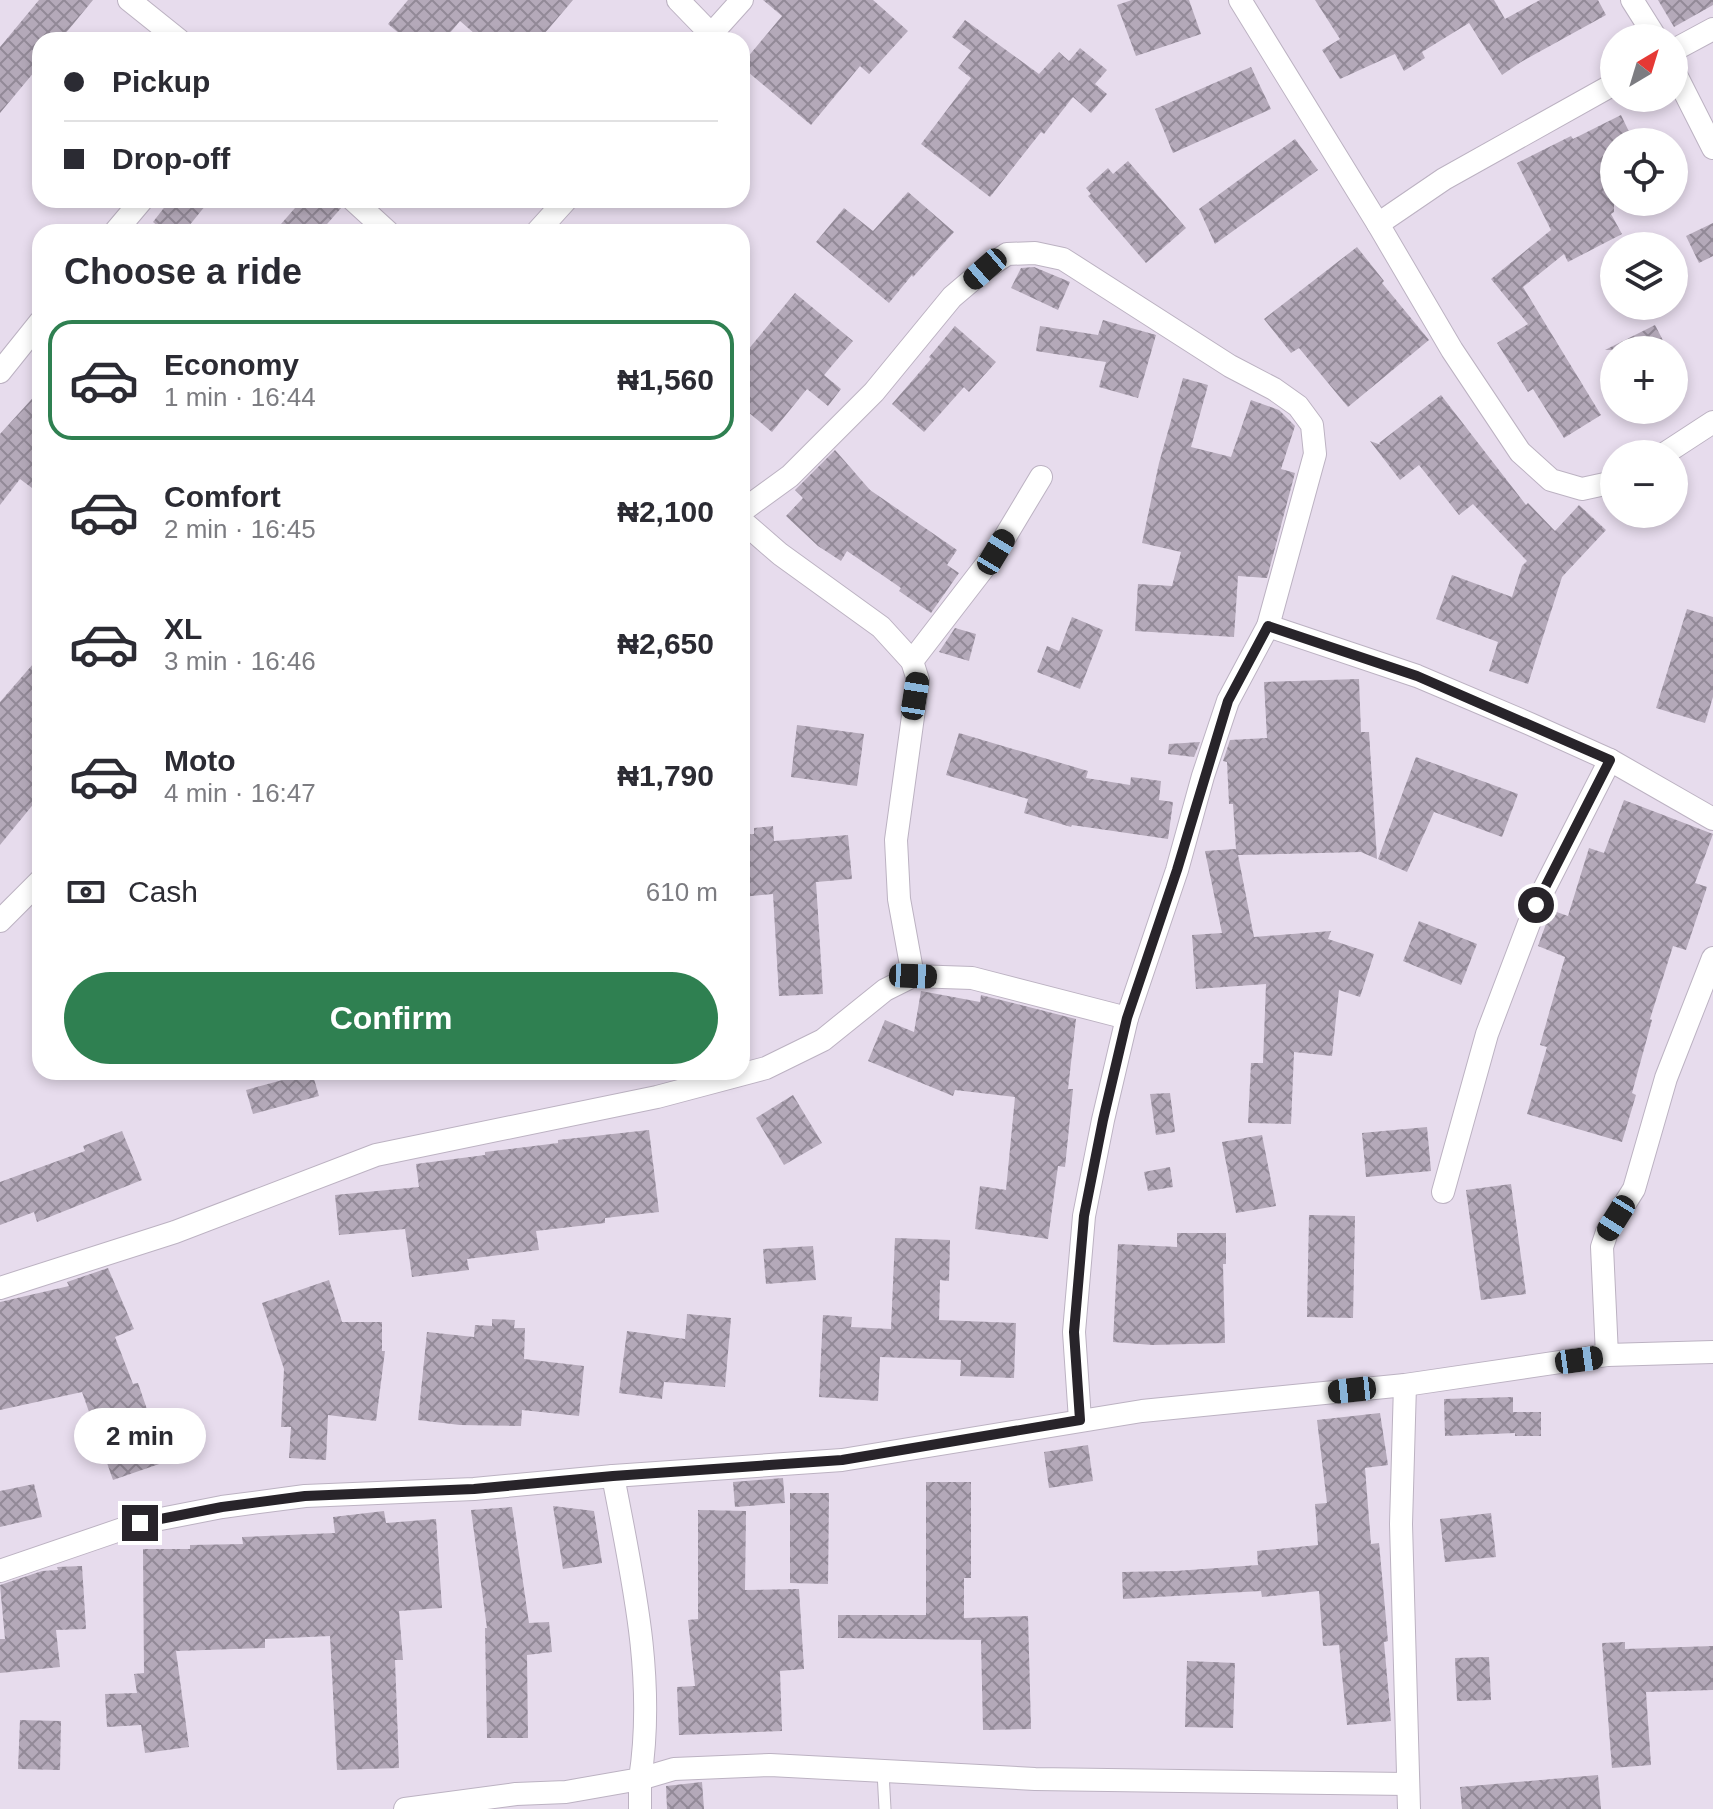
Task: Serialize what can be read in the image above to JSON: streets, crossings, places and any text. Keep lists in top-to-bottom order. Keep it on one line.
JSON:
{"north":"top right","page":{"map_buttons":["+","−"],"banner":["Pickup","Drop-off"],"heading":"Choose a ride","list":[{"name":"Economy","note":"1 min · 16:44","value":"₦1,560"},{"name":"Comfort","note":"2 min · 16:45","value":"₦2,100"},{"name":"XL","note":"3 min · 16:46","value":"₦2,650"},{"name":"Moto","note":"4 min · 16:47","value":"₦1,790"}],"pay":["Cash","610 m"],"buttons":"Confirm","bubble":"2 min"}}
